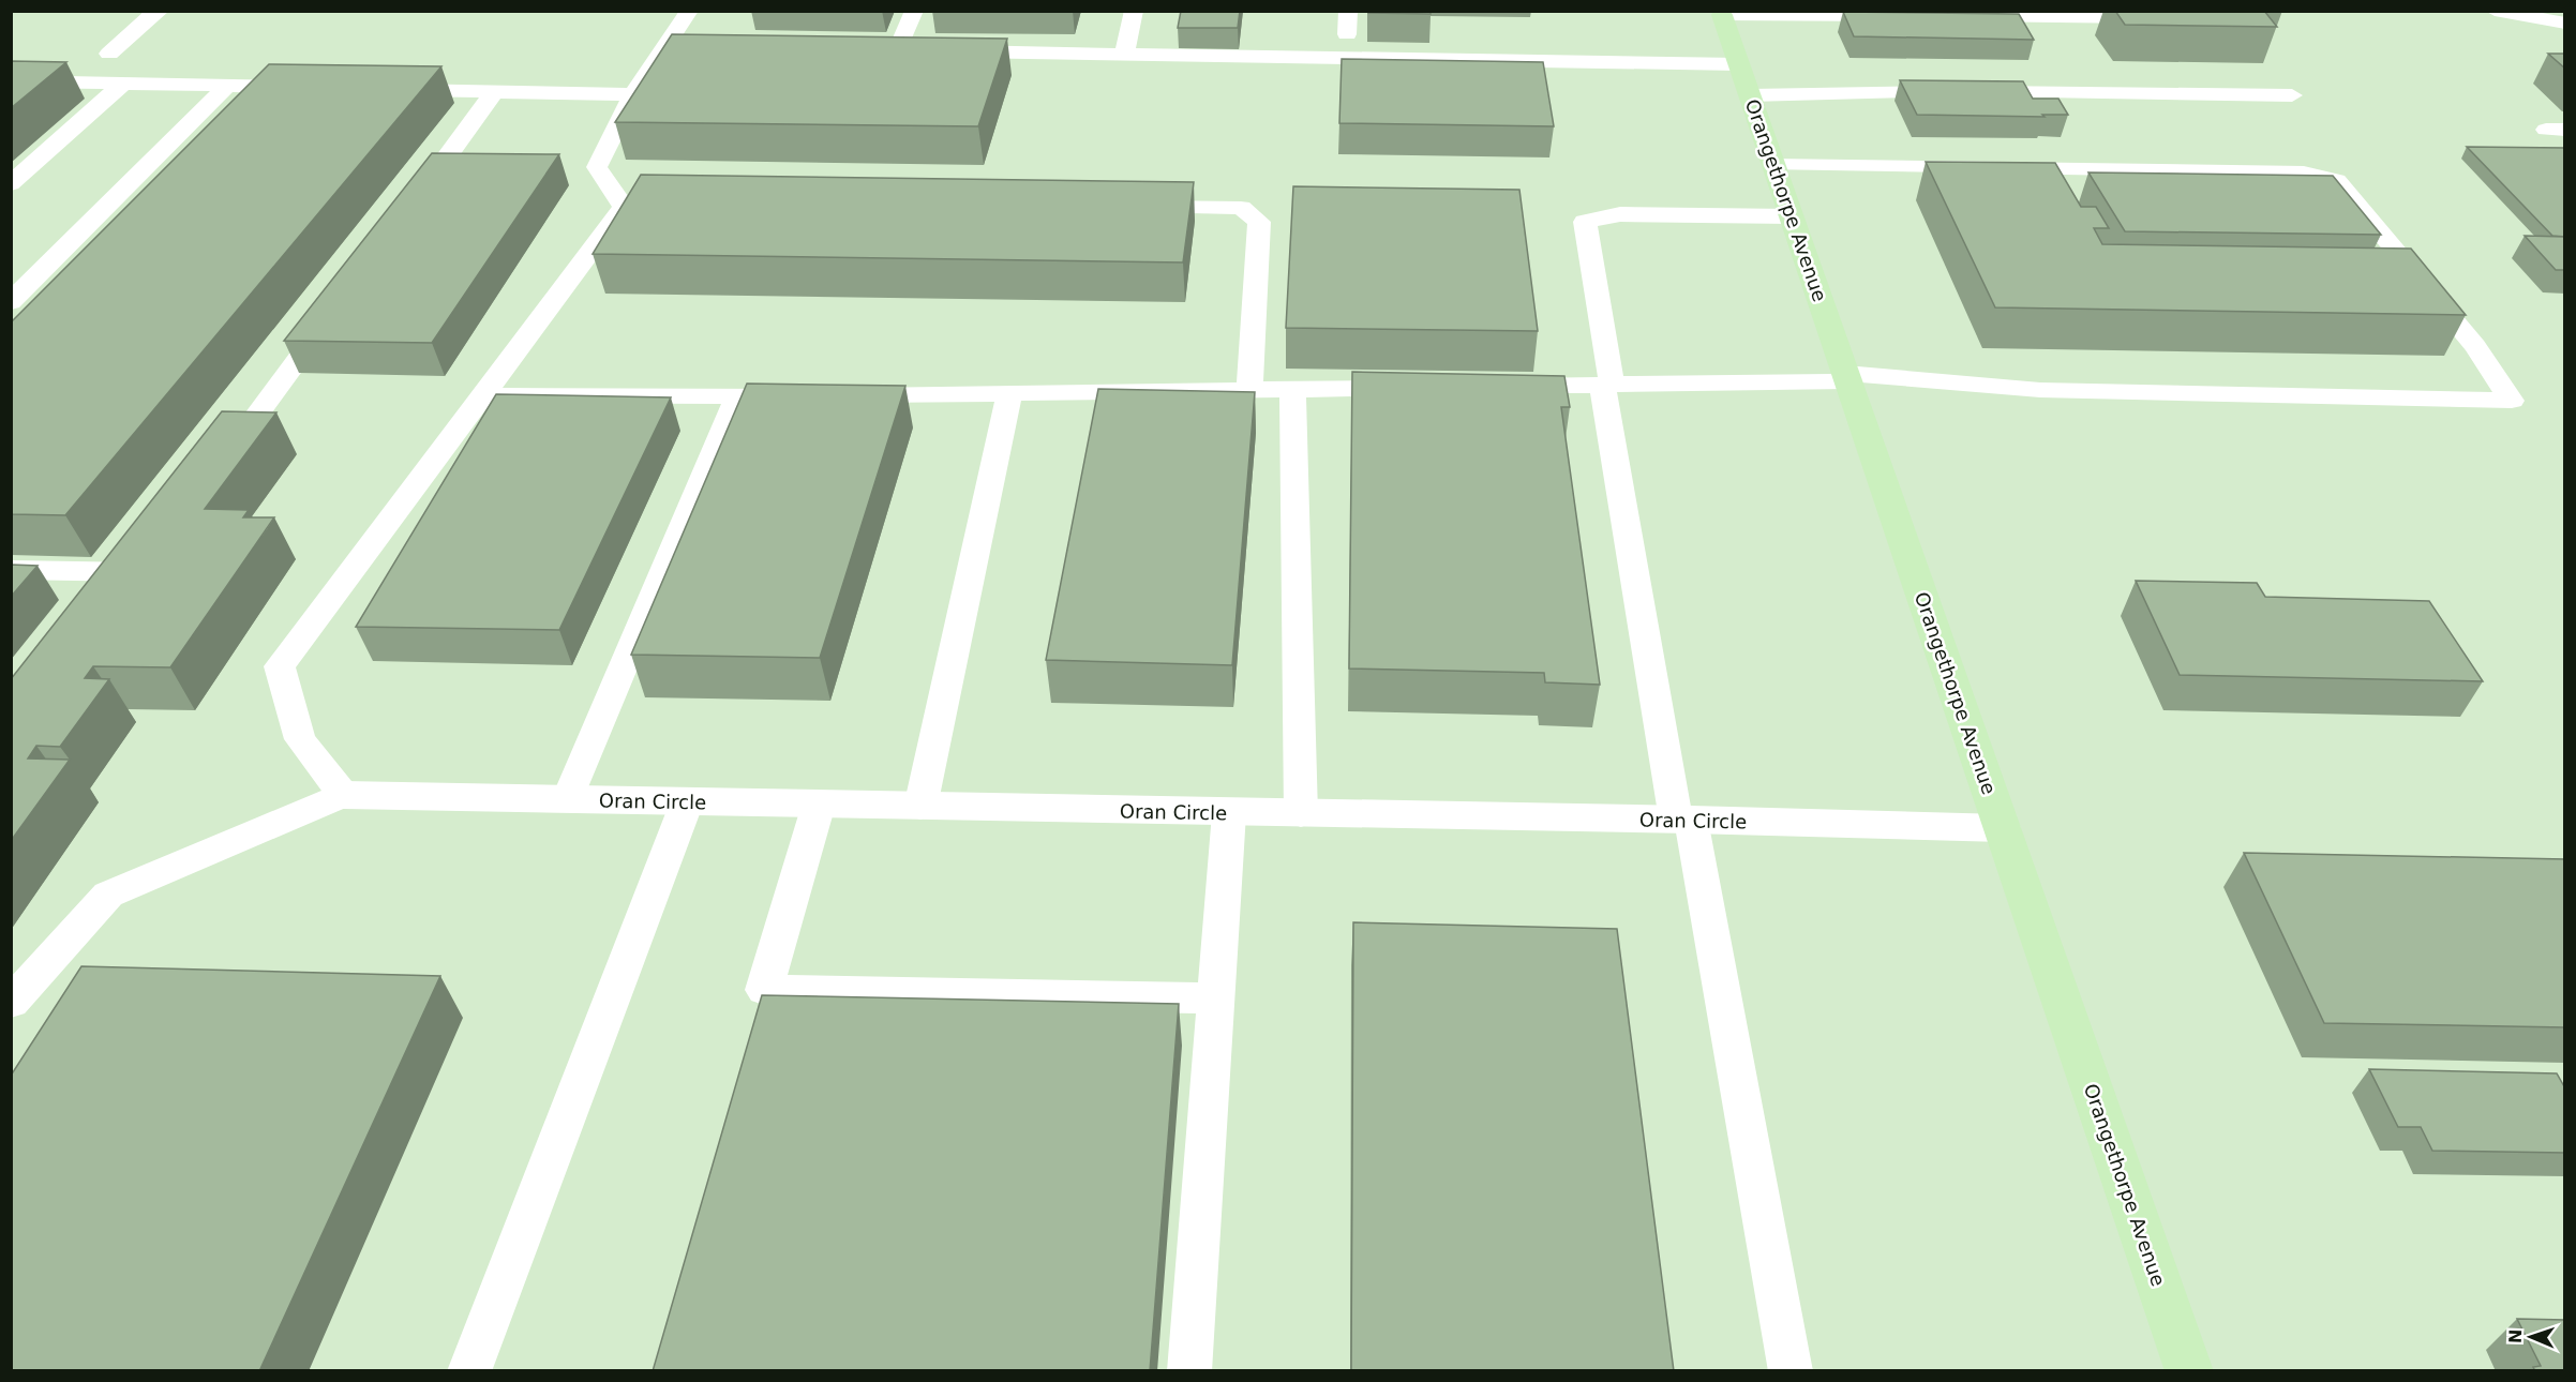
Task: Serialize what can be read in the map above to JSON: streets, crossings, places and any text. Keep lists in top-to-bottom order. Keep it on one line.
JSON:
{"streets":{"main road":["Orangethorpe Avenue"],"street":["Oran Circle"]},"crossings":[["Orangethorpe Avenue","Oran Circle"]],"north":"left"}
